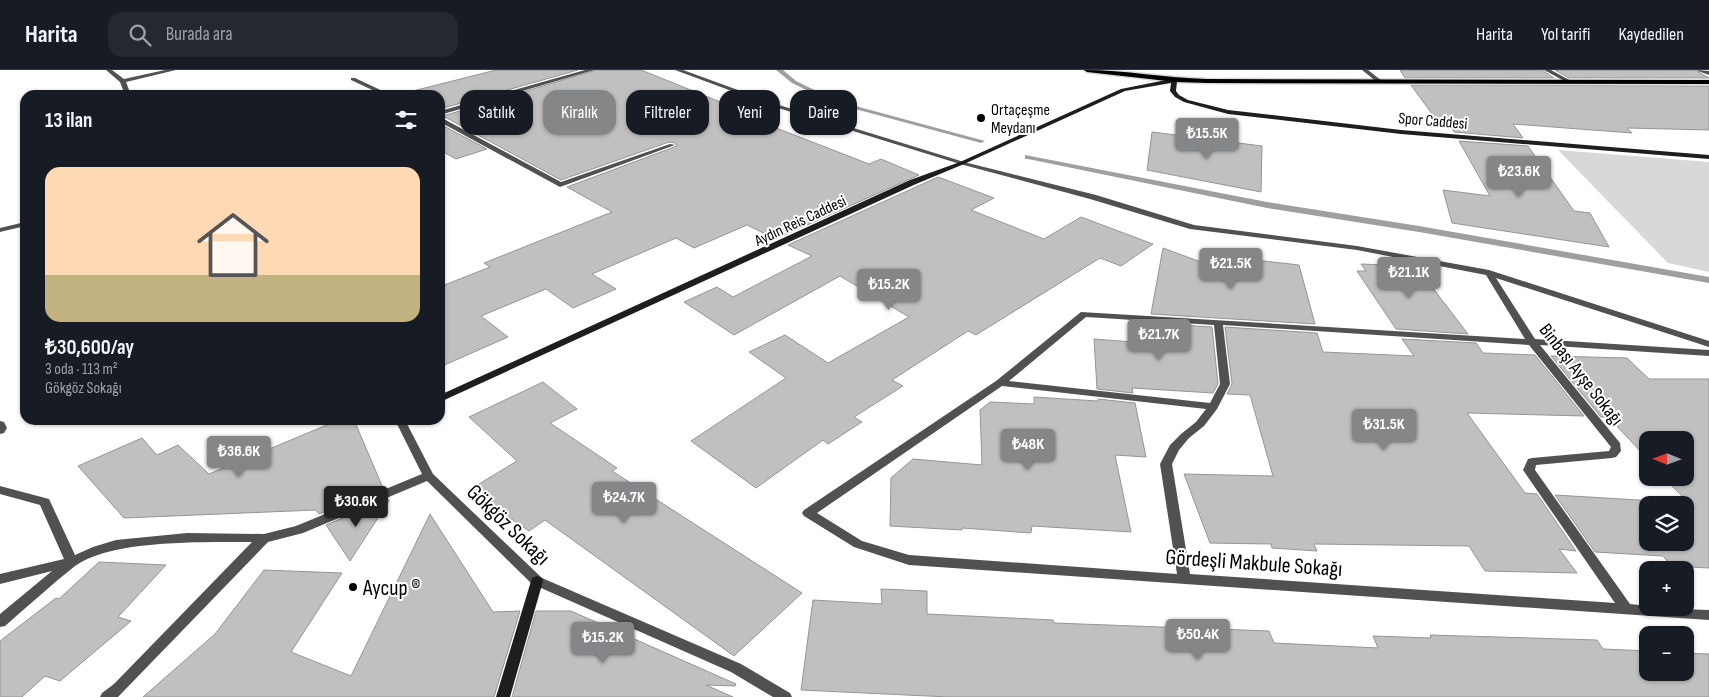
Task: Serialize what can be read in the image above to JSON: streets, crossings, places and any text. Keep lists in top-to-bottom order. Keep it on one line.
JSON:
{"streets":{"street":["Spor Caddesi","Aydın Reis Caddesi","Binbaşı Ayşe Sokağı","Gökgöz Sokağı","Gördeşli Makbule Sokağı"]},"crossings":[["Spor Caddesi","Aydın Reis Caddesi"],["Binbaşı Ayşe Sokağı","Gördeşli Makbule Sokağı"]],"places":["Ortaçeşme Meydanı","Aycup ®"],"north":"left","page":{"header":"Harita","search":"Burada ara","nav":["Harita","Yol tarifi","Kaydedilen"],"chip":["Satılık","Kiralık","Filtreler","Yeni","Daire"],"heading":"13 ilan","price":["₺15.5K","₺23.6K","₺21.5K","₺21.1K","₺15.2K","₺21.7K","₺31.5K","₺48K","₺36.6K","₺24.7K","₺30.6K","₺50.4K","₺15.2K"],"list":[{"name":"₺30,600/ay","note":"3 oda · 113 m² · Gökgöz Sokağı"}],"map_buttons":["+","−"]}}
